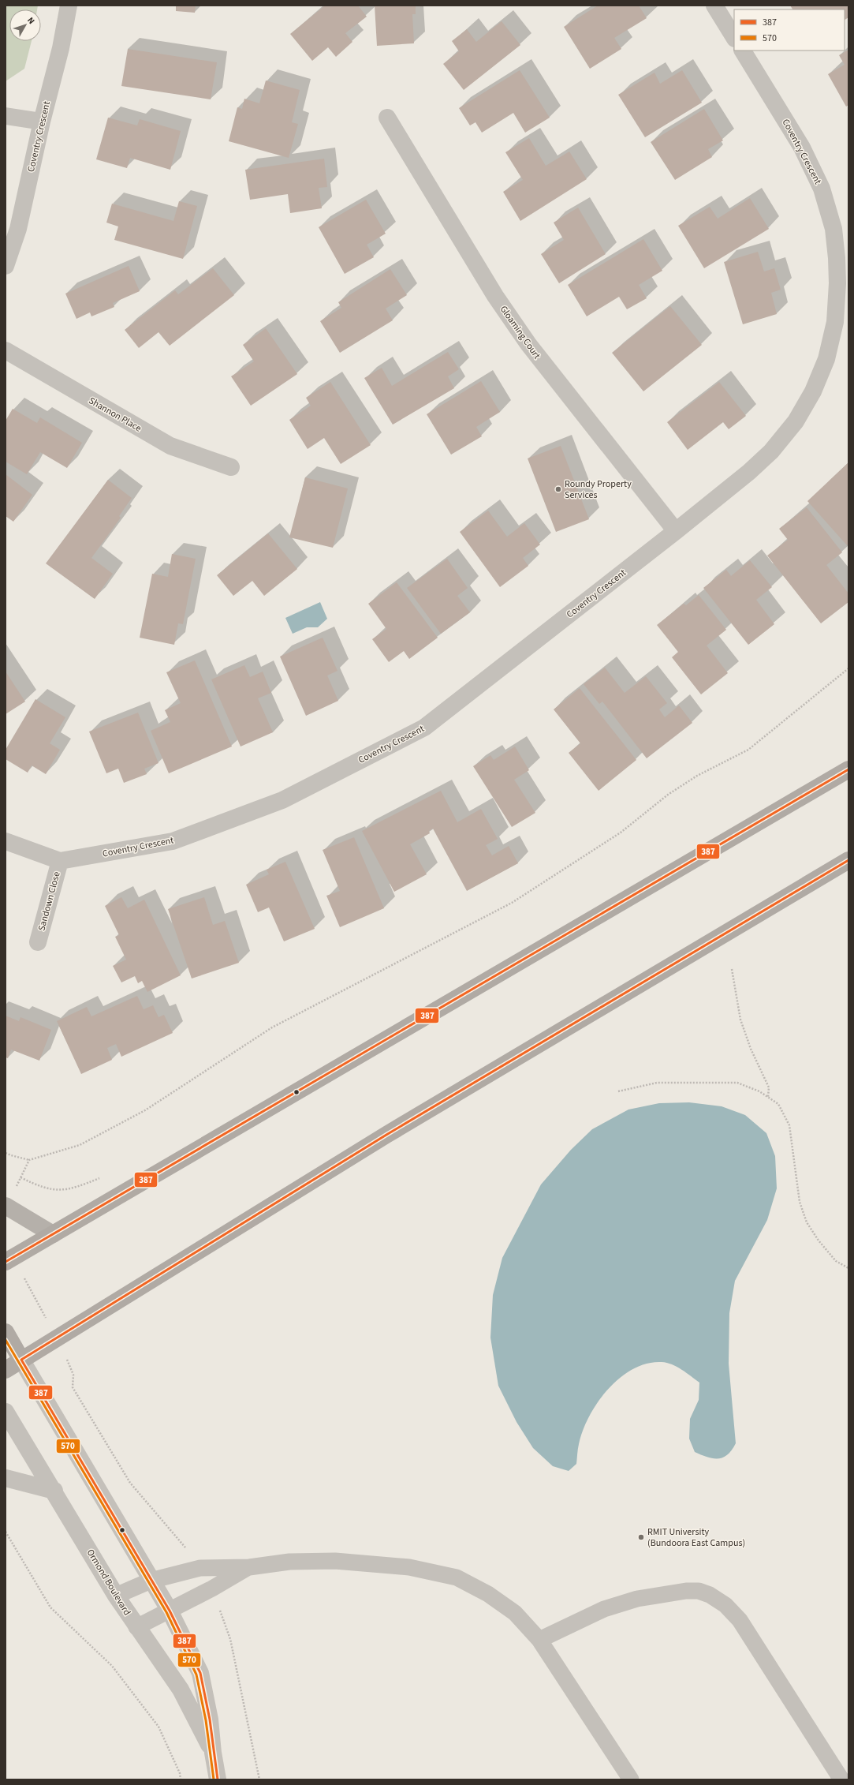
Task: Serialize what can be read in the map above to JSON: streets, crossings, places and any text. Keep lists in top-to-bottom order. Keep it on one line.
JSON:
{"streets":{"street":["Coventry Crescent","Gloaming Court","Shannon Place","Sandown Close","Ormond Boulevard"]},"crossings":[["Coventry Crescent","Gloaming Court"],["Coventry Crescent","Sandown Close"]],"places":["Roundy Property Services","RMIT University (Bundoora East Campus)"],"lines":["transit line 387","transit line 570"],"legend":["387","570"],"north":"top right"}
